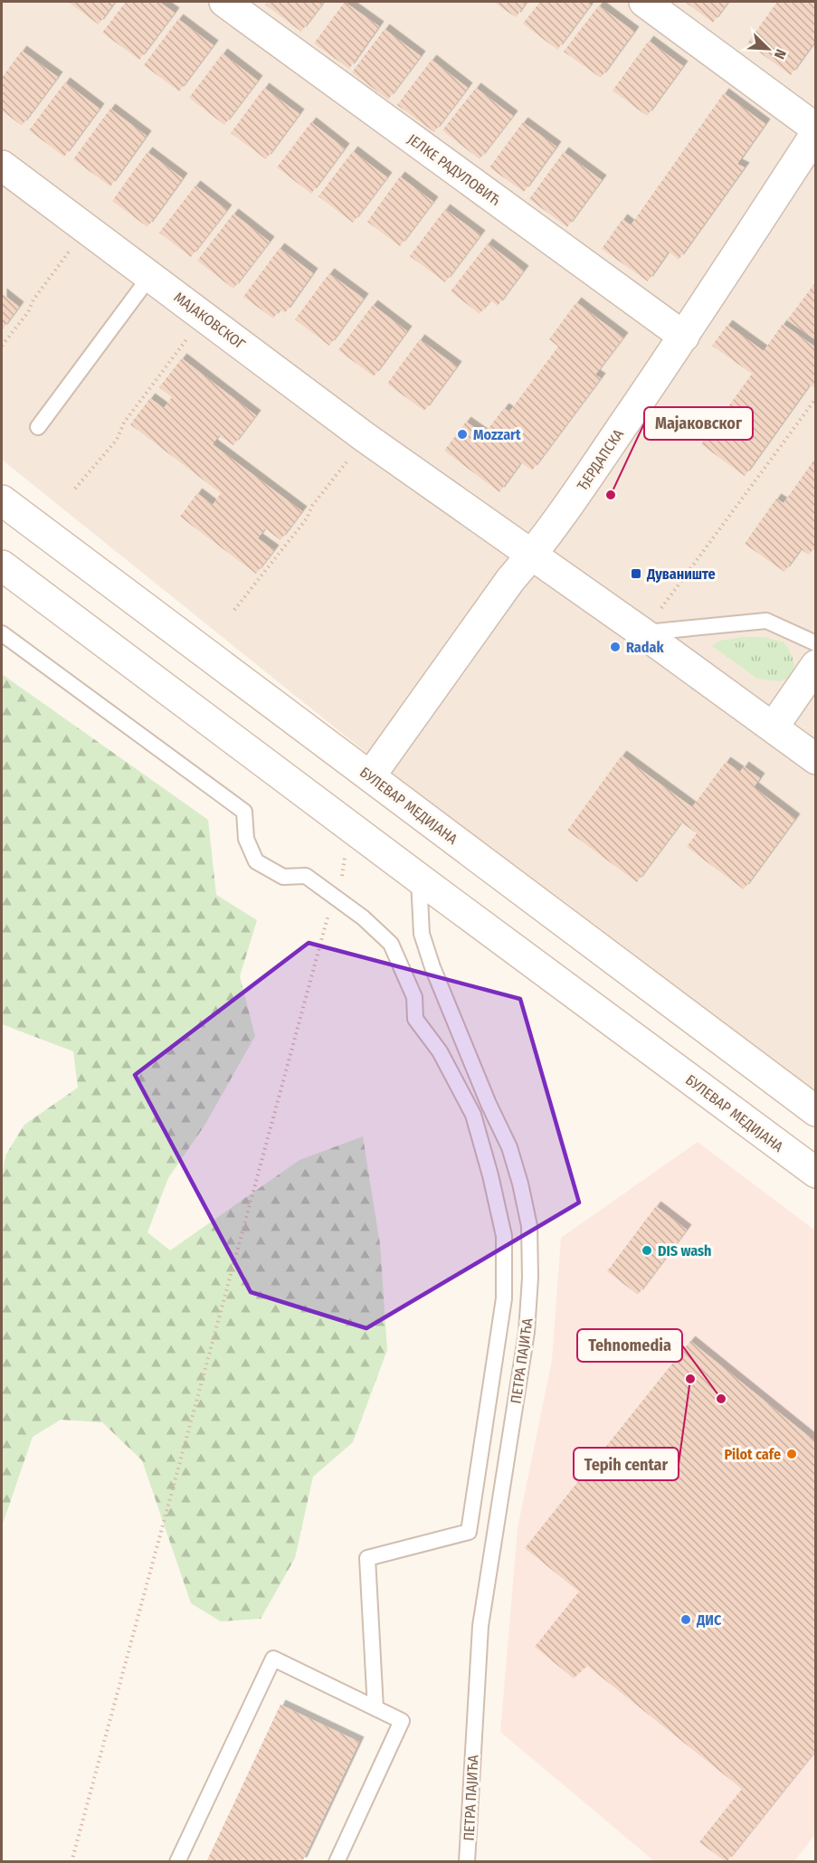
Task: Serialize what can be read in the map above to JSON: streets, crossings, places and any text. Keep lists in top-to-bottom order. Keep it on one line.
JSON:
{"streets":{"street":["ЈЕЛКЕ РАДУЛОВИЋ","МАЈАКОВСКОГ","ЂЕРДАПСКА","БУЛЕВАР МЕДИЈАНА"],"lane":["ПЕТРА ПАЈИЋА"]},"crossings":[["ЈЕЛКЕ РАДУЛОВИЋ","ЂЕРДАПСКА"],["МАЈАКОВСКОГ","ЂЕРДАПСКА"],["ЂЕРДАПСКА","БУЛЕВАР МЕДИЈАНА"],["БУЛЕВАР МЕДИЈАНА","ПЕТРА ПАЈИЋА"]],"places":{"other":["Mozzart","Мајаковског","Radak","DIS wash","Tepih centar","Tehnomedia","Pilot cafe","ДИС"],"transit":["Дуваниште"]},"north":"bottom right"}
